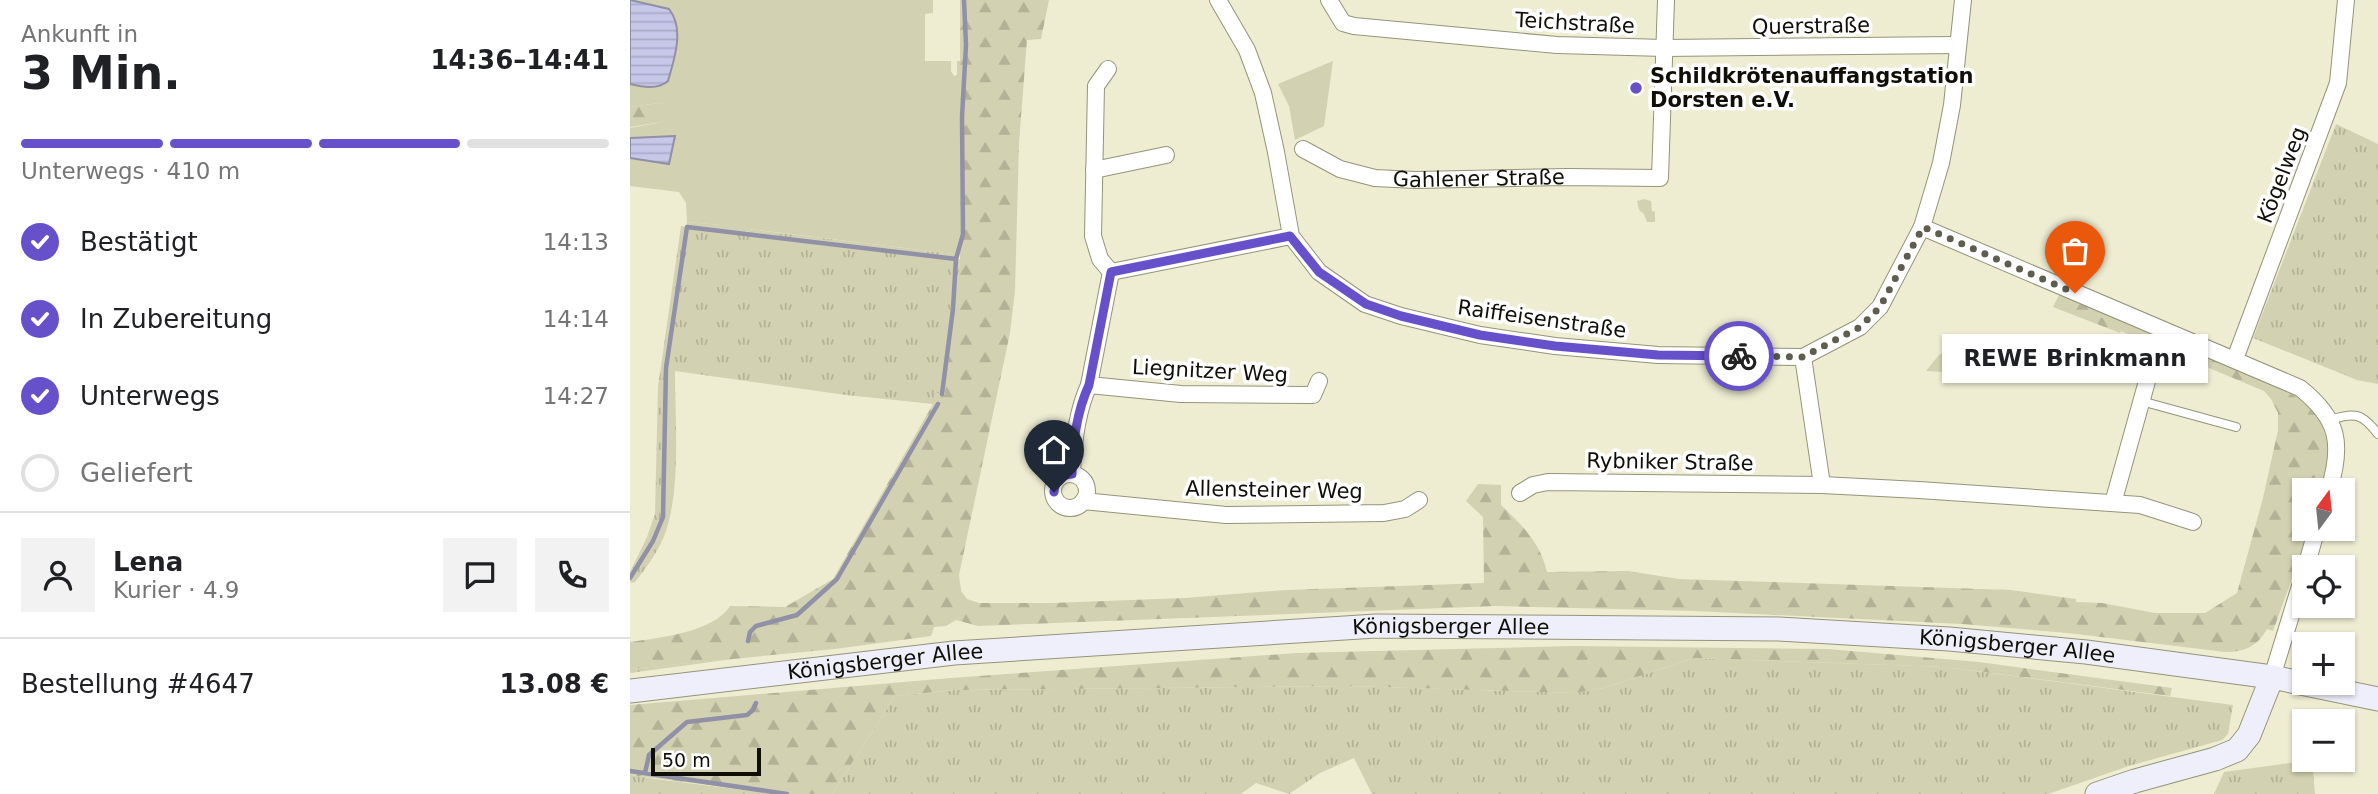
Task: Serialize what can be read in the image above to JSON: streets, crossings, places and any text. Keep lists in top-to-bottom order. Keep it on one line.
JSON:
{"streets":{"main road":["Königsberger Allee"],"street":["Teichstraße","Querstraße","Kögelweg","Gahlener Straße","Raiffeisenstraße","Liegnitzer Weg","Rybniker Straße","Allensteiner Weg"]},"crossings":[["Teichstraße","Querstraße"],["Teichstraße","Gahlener Straße"],["Querstraße","Gahlener Straße"],["Querstraße","Raiffeisenstraße"]],"places":["Schildkrötenauffangstation Dorsten e.V.","REWE Brinkmann"],"scale_bar":"50 m","north":"top","page":{"heading":["3 Min.","Ankunft in","14:36–14:41"],"panel":["Lena","Kurier · 4.9","Bestellung #4647","13.08 €"],"bar":"Unterwegs · 410 m","list":[["Bestätigt","14:13"],["In Zubereitung","14:14"],["Unterwegs","14:27"],"Geliefert"],"bubble":"REWE Brinkmann","map_buttons":["+","−"],"scale":"50 m"}}
